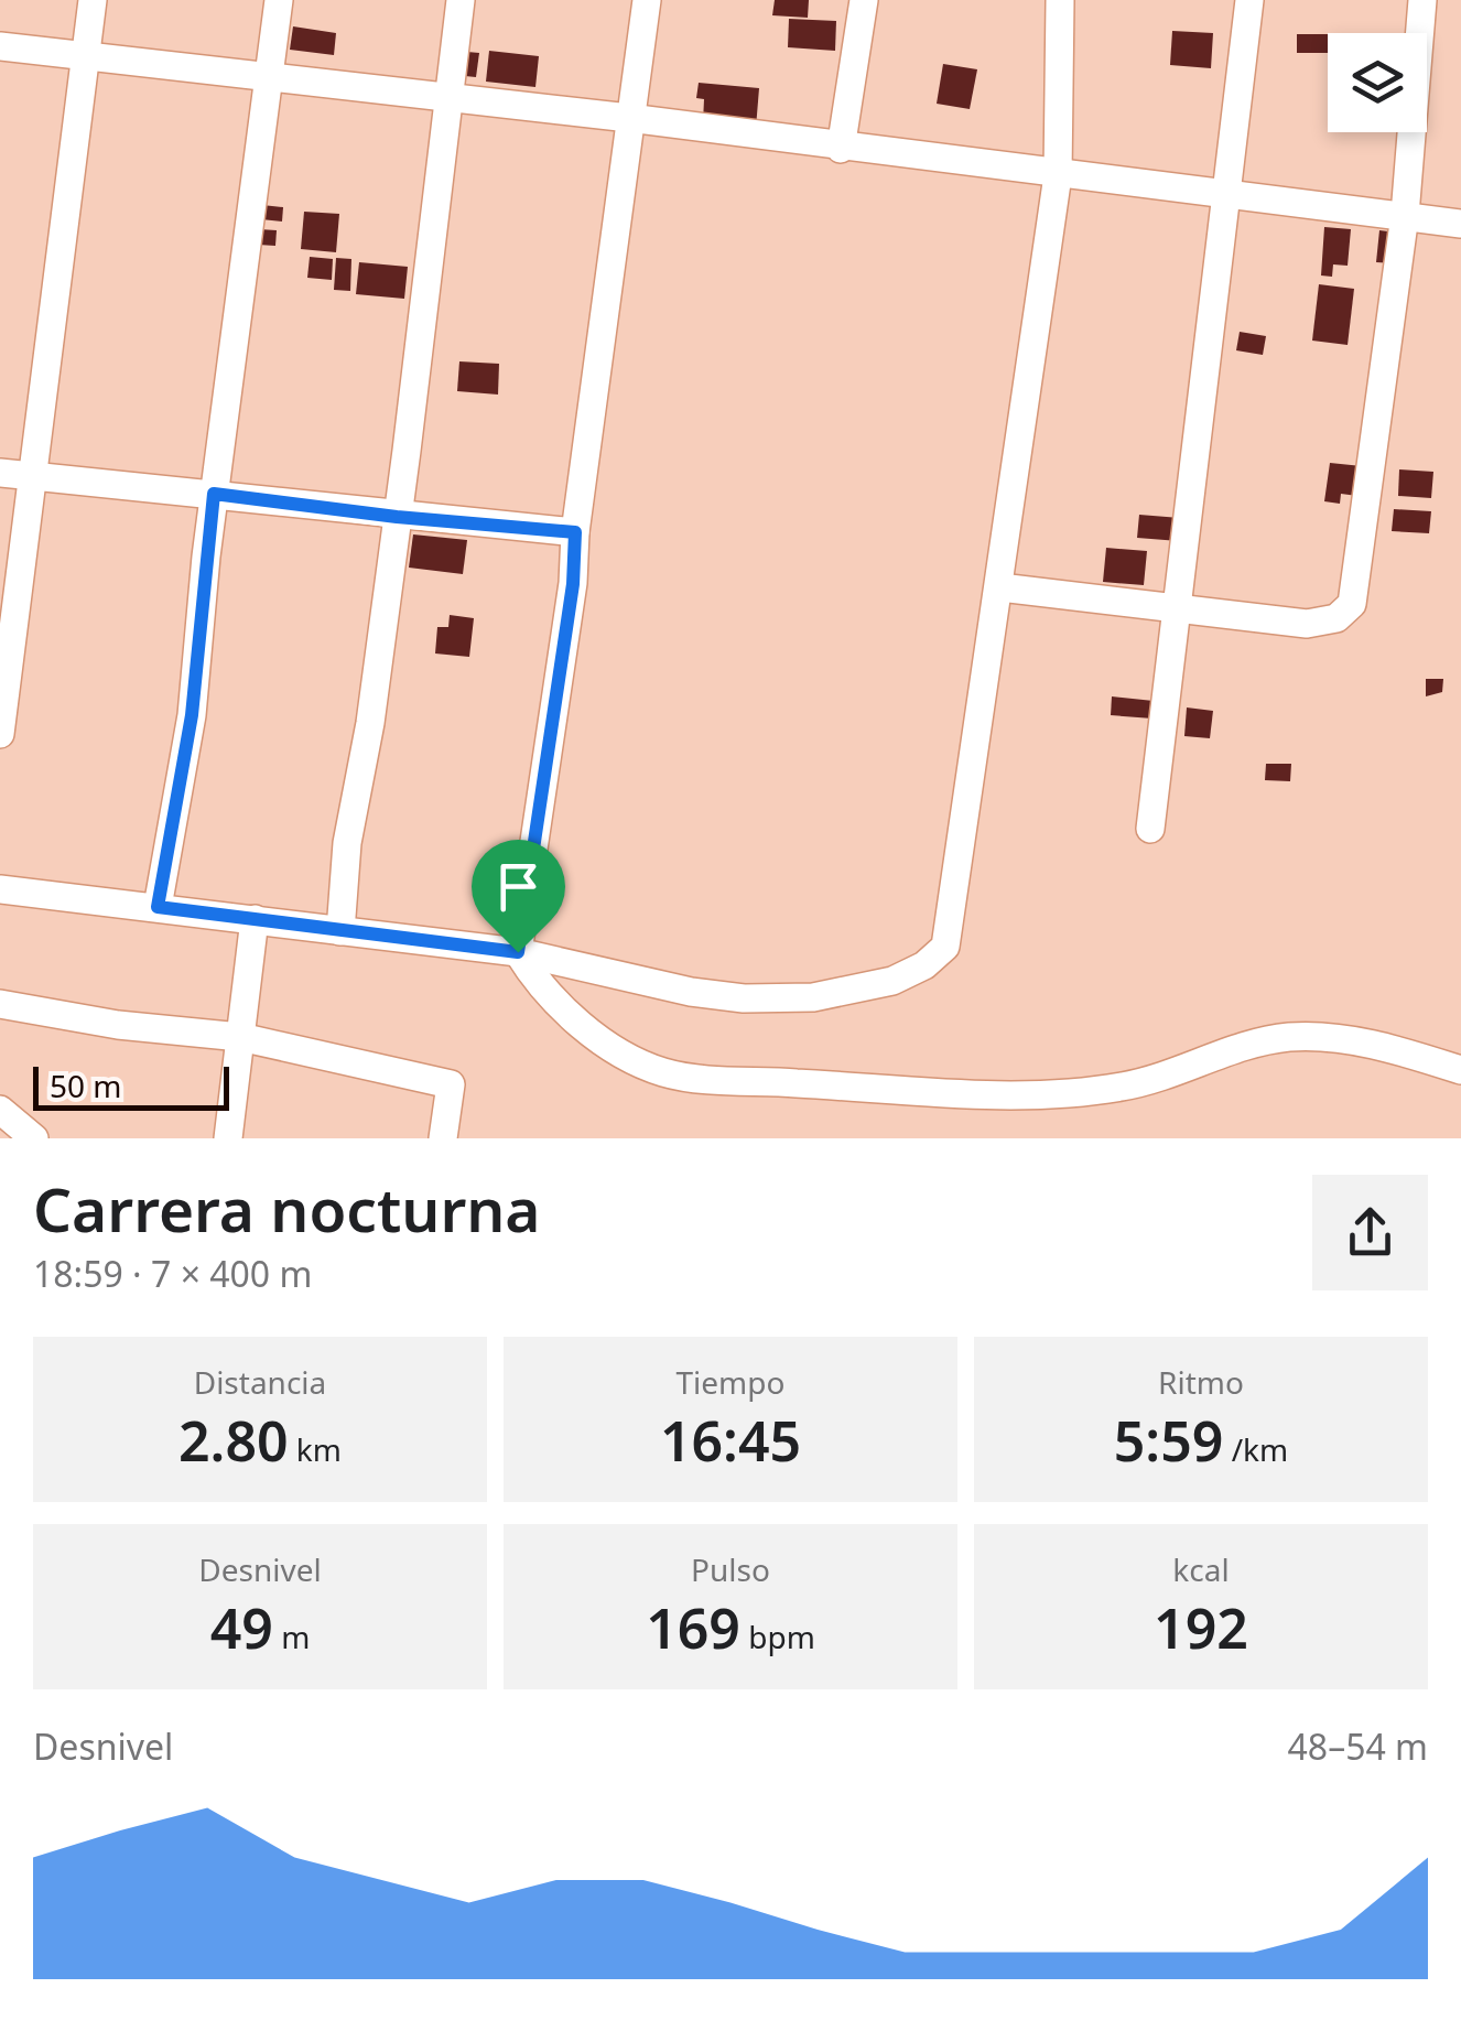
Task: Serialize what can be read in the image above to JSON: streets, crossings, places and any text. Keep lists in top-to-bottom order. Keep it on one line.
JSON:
{"scale_bar":"50 m","page":{"scale":"50 m","heading":["Carrera nocturna","18:59 · 7 × 400 m"],"stats":[["Distancia","2.80 km"],["Tiempo","16:45"],["Ritmo","5:59 /km"],["Desnivel","49 m"],["Pulso","169 bpm"],["kcal","192"]],"chart":["Desnivel","48–54 m"]}}
